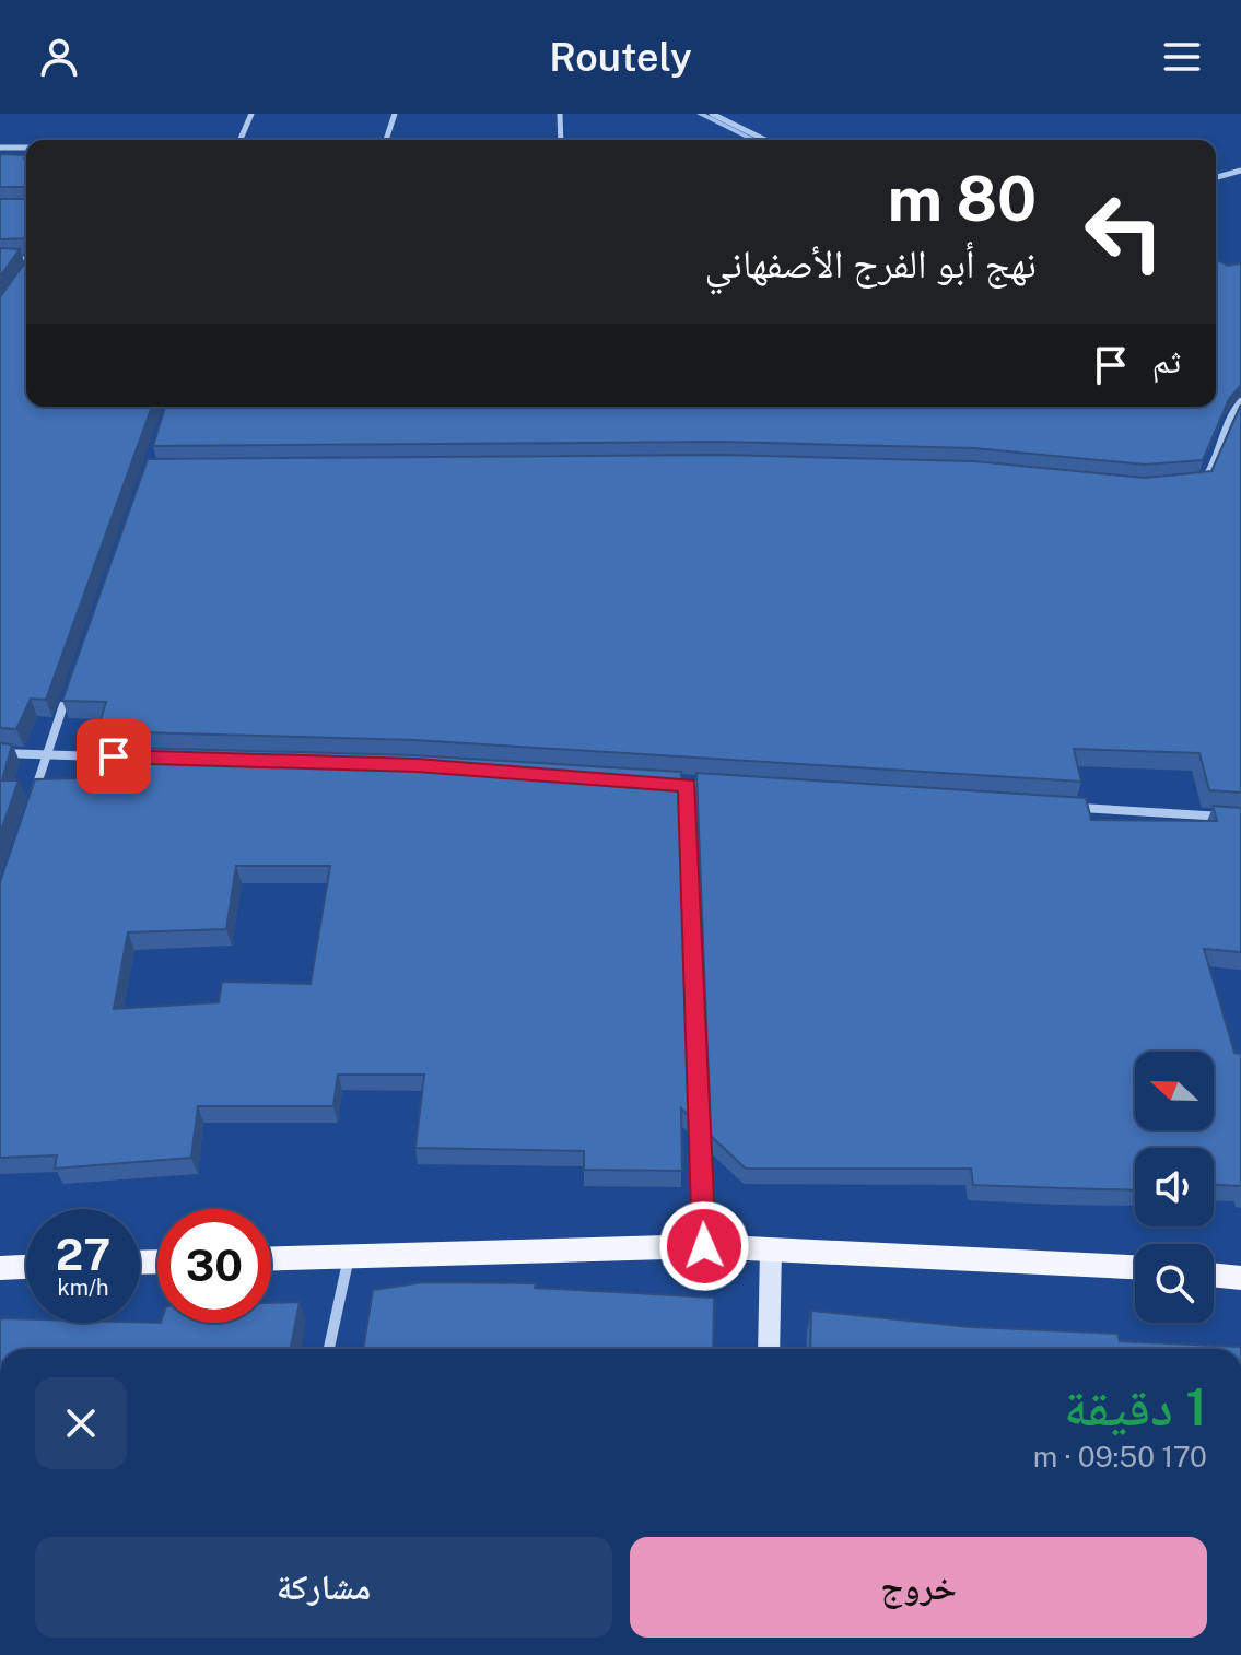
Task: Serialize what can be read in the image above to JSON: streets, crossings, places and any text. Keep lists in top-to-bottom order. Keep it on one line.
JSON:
{"north":"left","page":{"header":"Routely","turn":["80 m","نهج أبو الفرج الأصفهاني"],"then":"ثم","speed":"27 km/h","limit":"30","heading":["1 دقيقة","170 m · 09:50"],"buttons":["خروج","مشاركة"]}}
